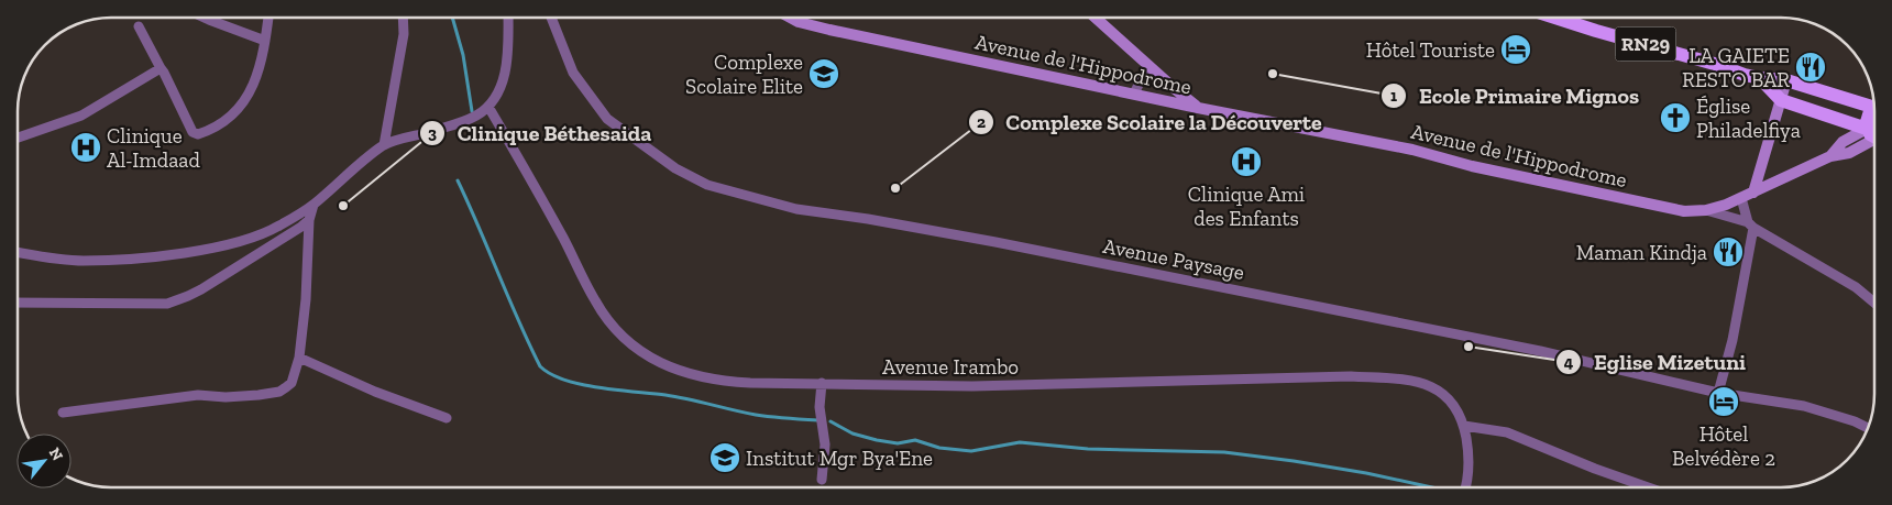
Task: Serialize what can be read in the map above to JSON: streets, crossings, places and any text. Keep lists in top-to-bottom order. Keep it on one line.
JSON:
{"streets":{"main road":["RN29"],"street":["Avenue de l'Hippodrome","Avenue Paysage","Avenue Irambo"]},"places":{"hotel":["Hôtel Touriste","Hôtel Belvédère 2"],"restaurant":["LA GAIETE RESTO BAR","Maman Kindja"],"school or university":["Complexe Scolaire Elite","Institut Mgr Bya'Ene"],"other":["Ecole Primaire Mignos","Complexe Scolaire la Découverte","Clinique Béthesaida","Eglise Mizetuni"],"church":["Église Philadelfiya"],"hospital":["Clinique Al-Imdaad","Clinique Ami des Enfants"]},"north":"top right"}
